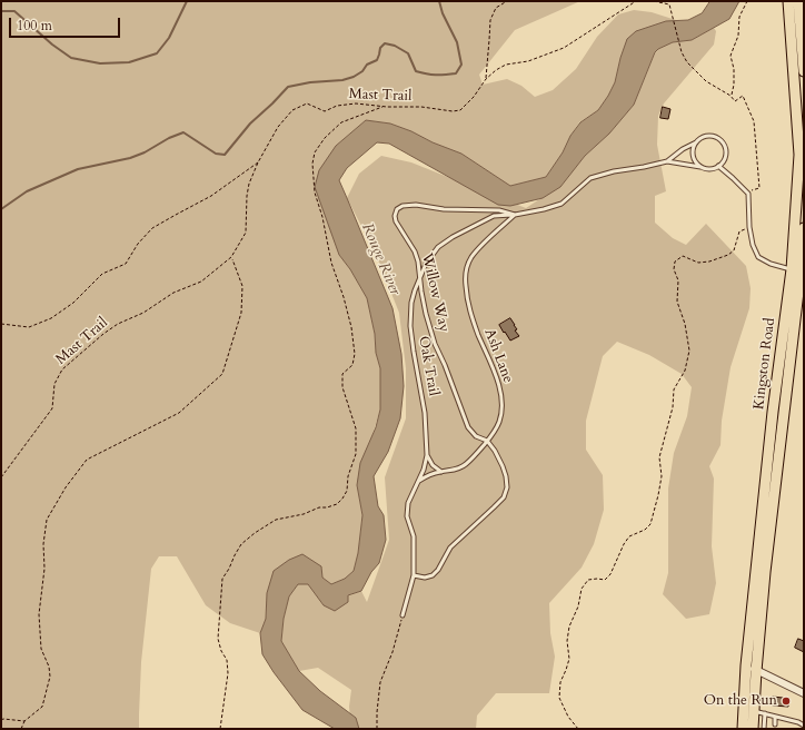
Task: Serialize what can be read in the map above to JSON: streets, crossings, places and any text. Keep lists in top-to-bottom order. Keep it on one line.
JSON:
{"streets":{"main road":["Kingston Road"],"lane":["Willow Way","Ash Lane","Oak Trail"],"path":["Mast Trail"]},"crossings":[["Willow Way","Ash Lane"],["Willow Way","Oak Trail"],["Ash Lane","Oak Trail"]],"water":["Rouge River"],"places":["On the Run"],"scale_bar":"100 m"}
